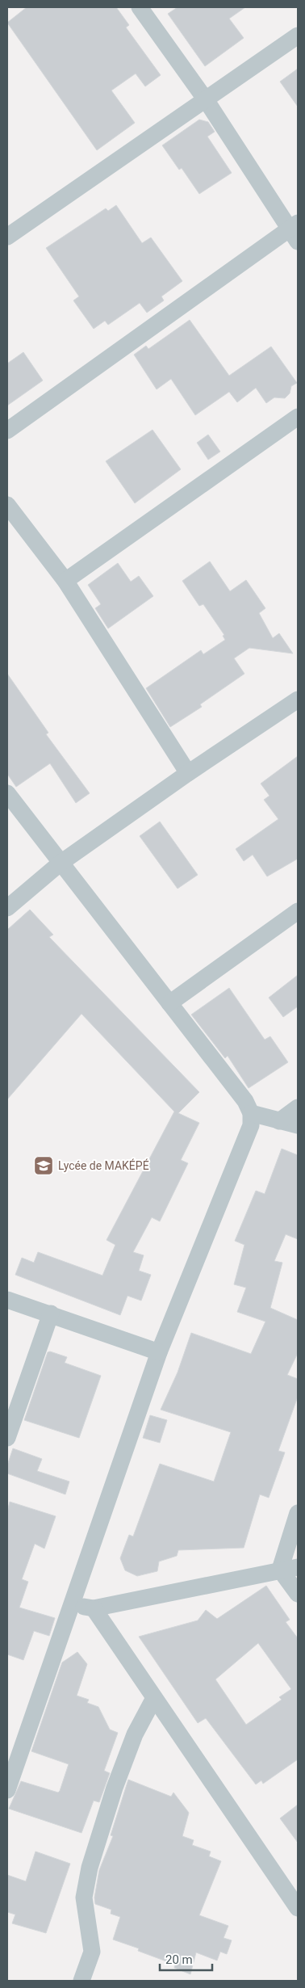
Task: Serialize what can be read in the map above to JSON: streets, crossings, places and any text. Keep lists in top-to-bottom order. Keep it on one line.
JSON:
{"places":{"school or university":["Lycée de MAKÉPÉ"]},"scale_bar":"20 m"}
